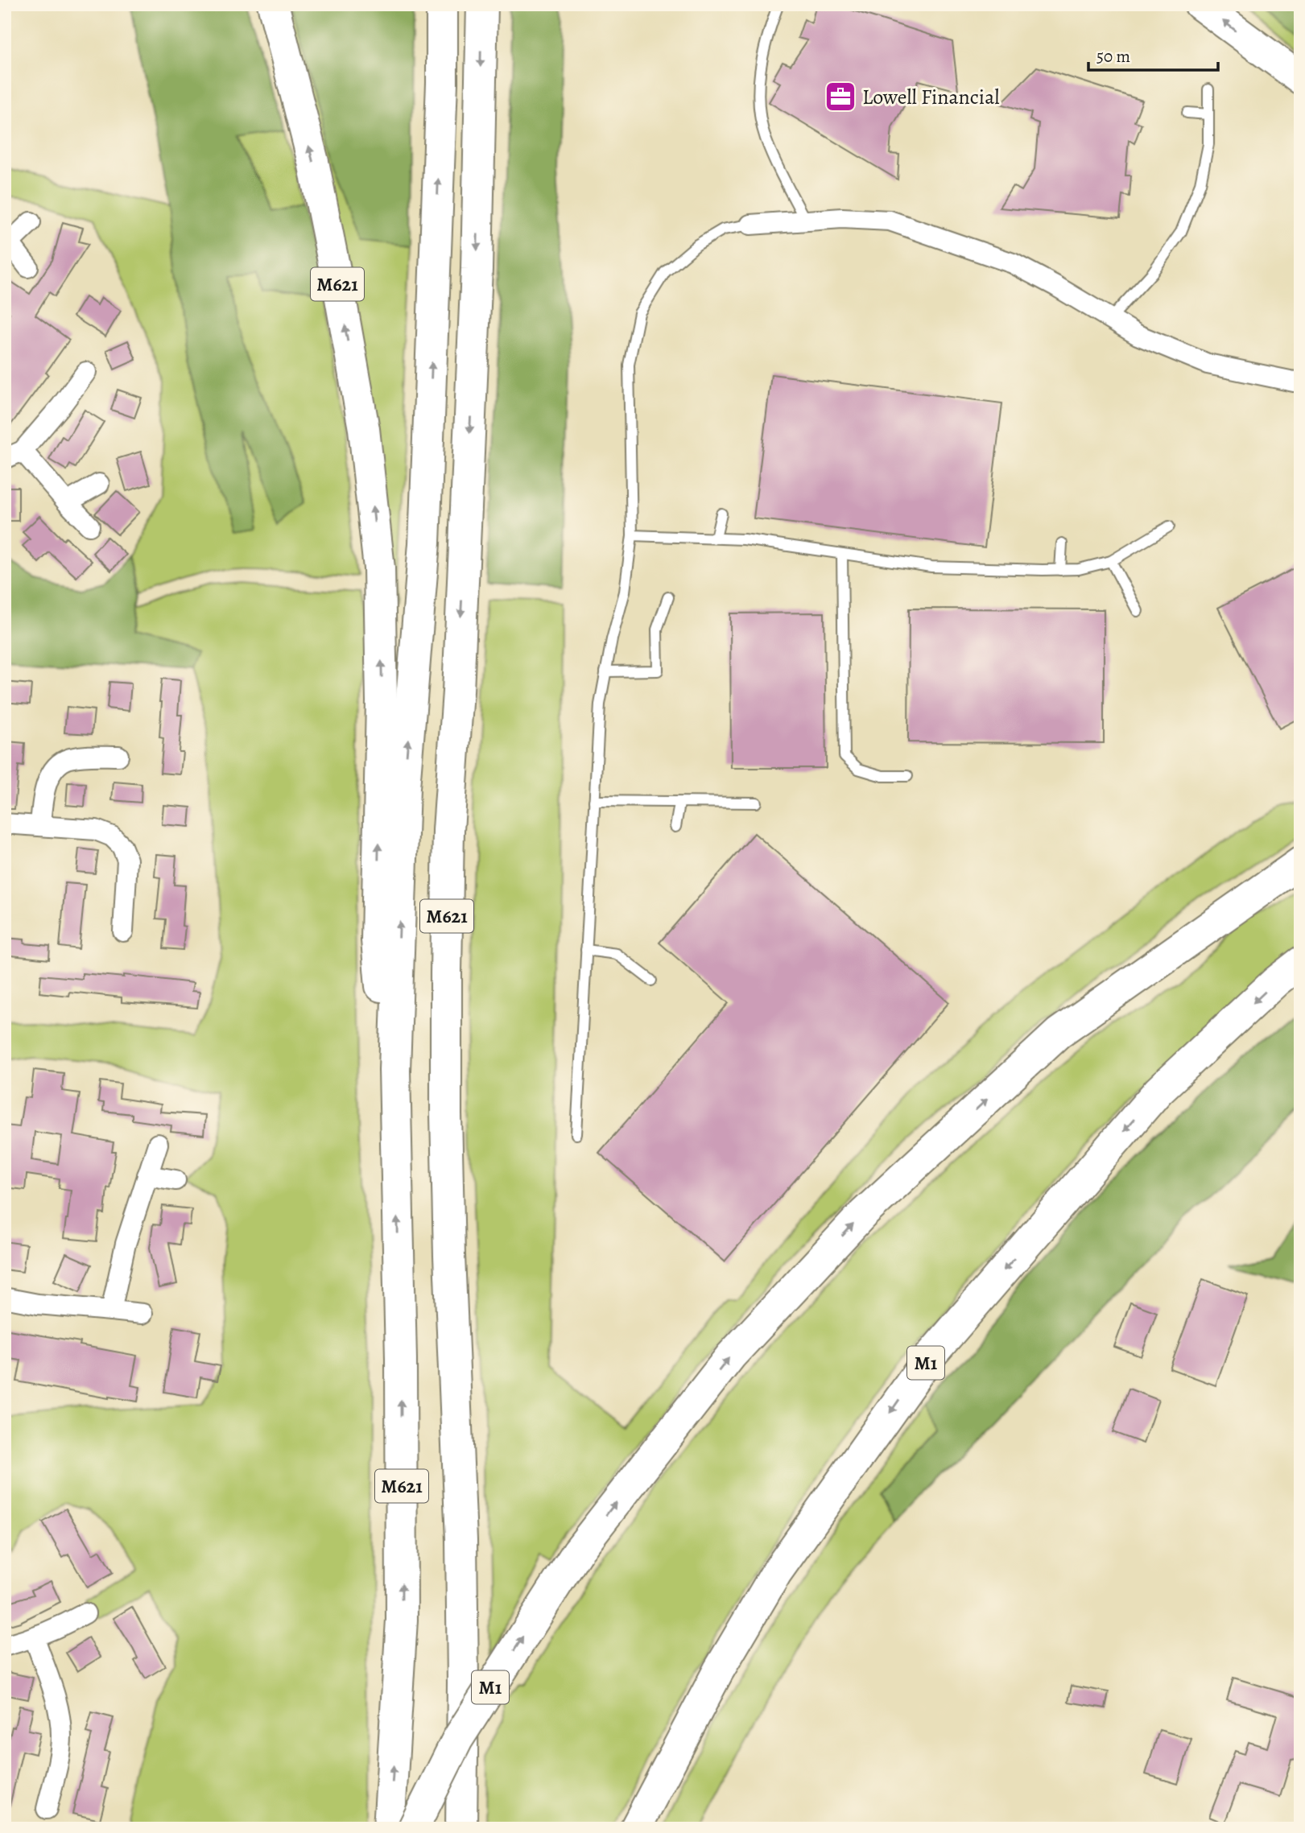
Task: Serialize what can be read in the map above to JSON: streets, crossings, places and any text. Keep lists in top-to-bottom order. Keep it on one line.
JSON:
{"streets":{"main road":["M621","M1"]},"places":{"office":["Lowell Financial"]},"scale_bar":"50 m"}
